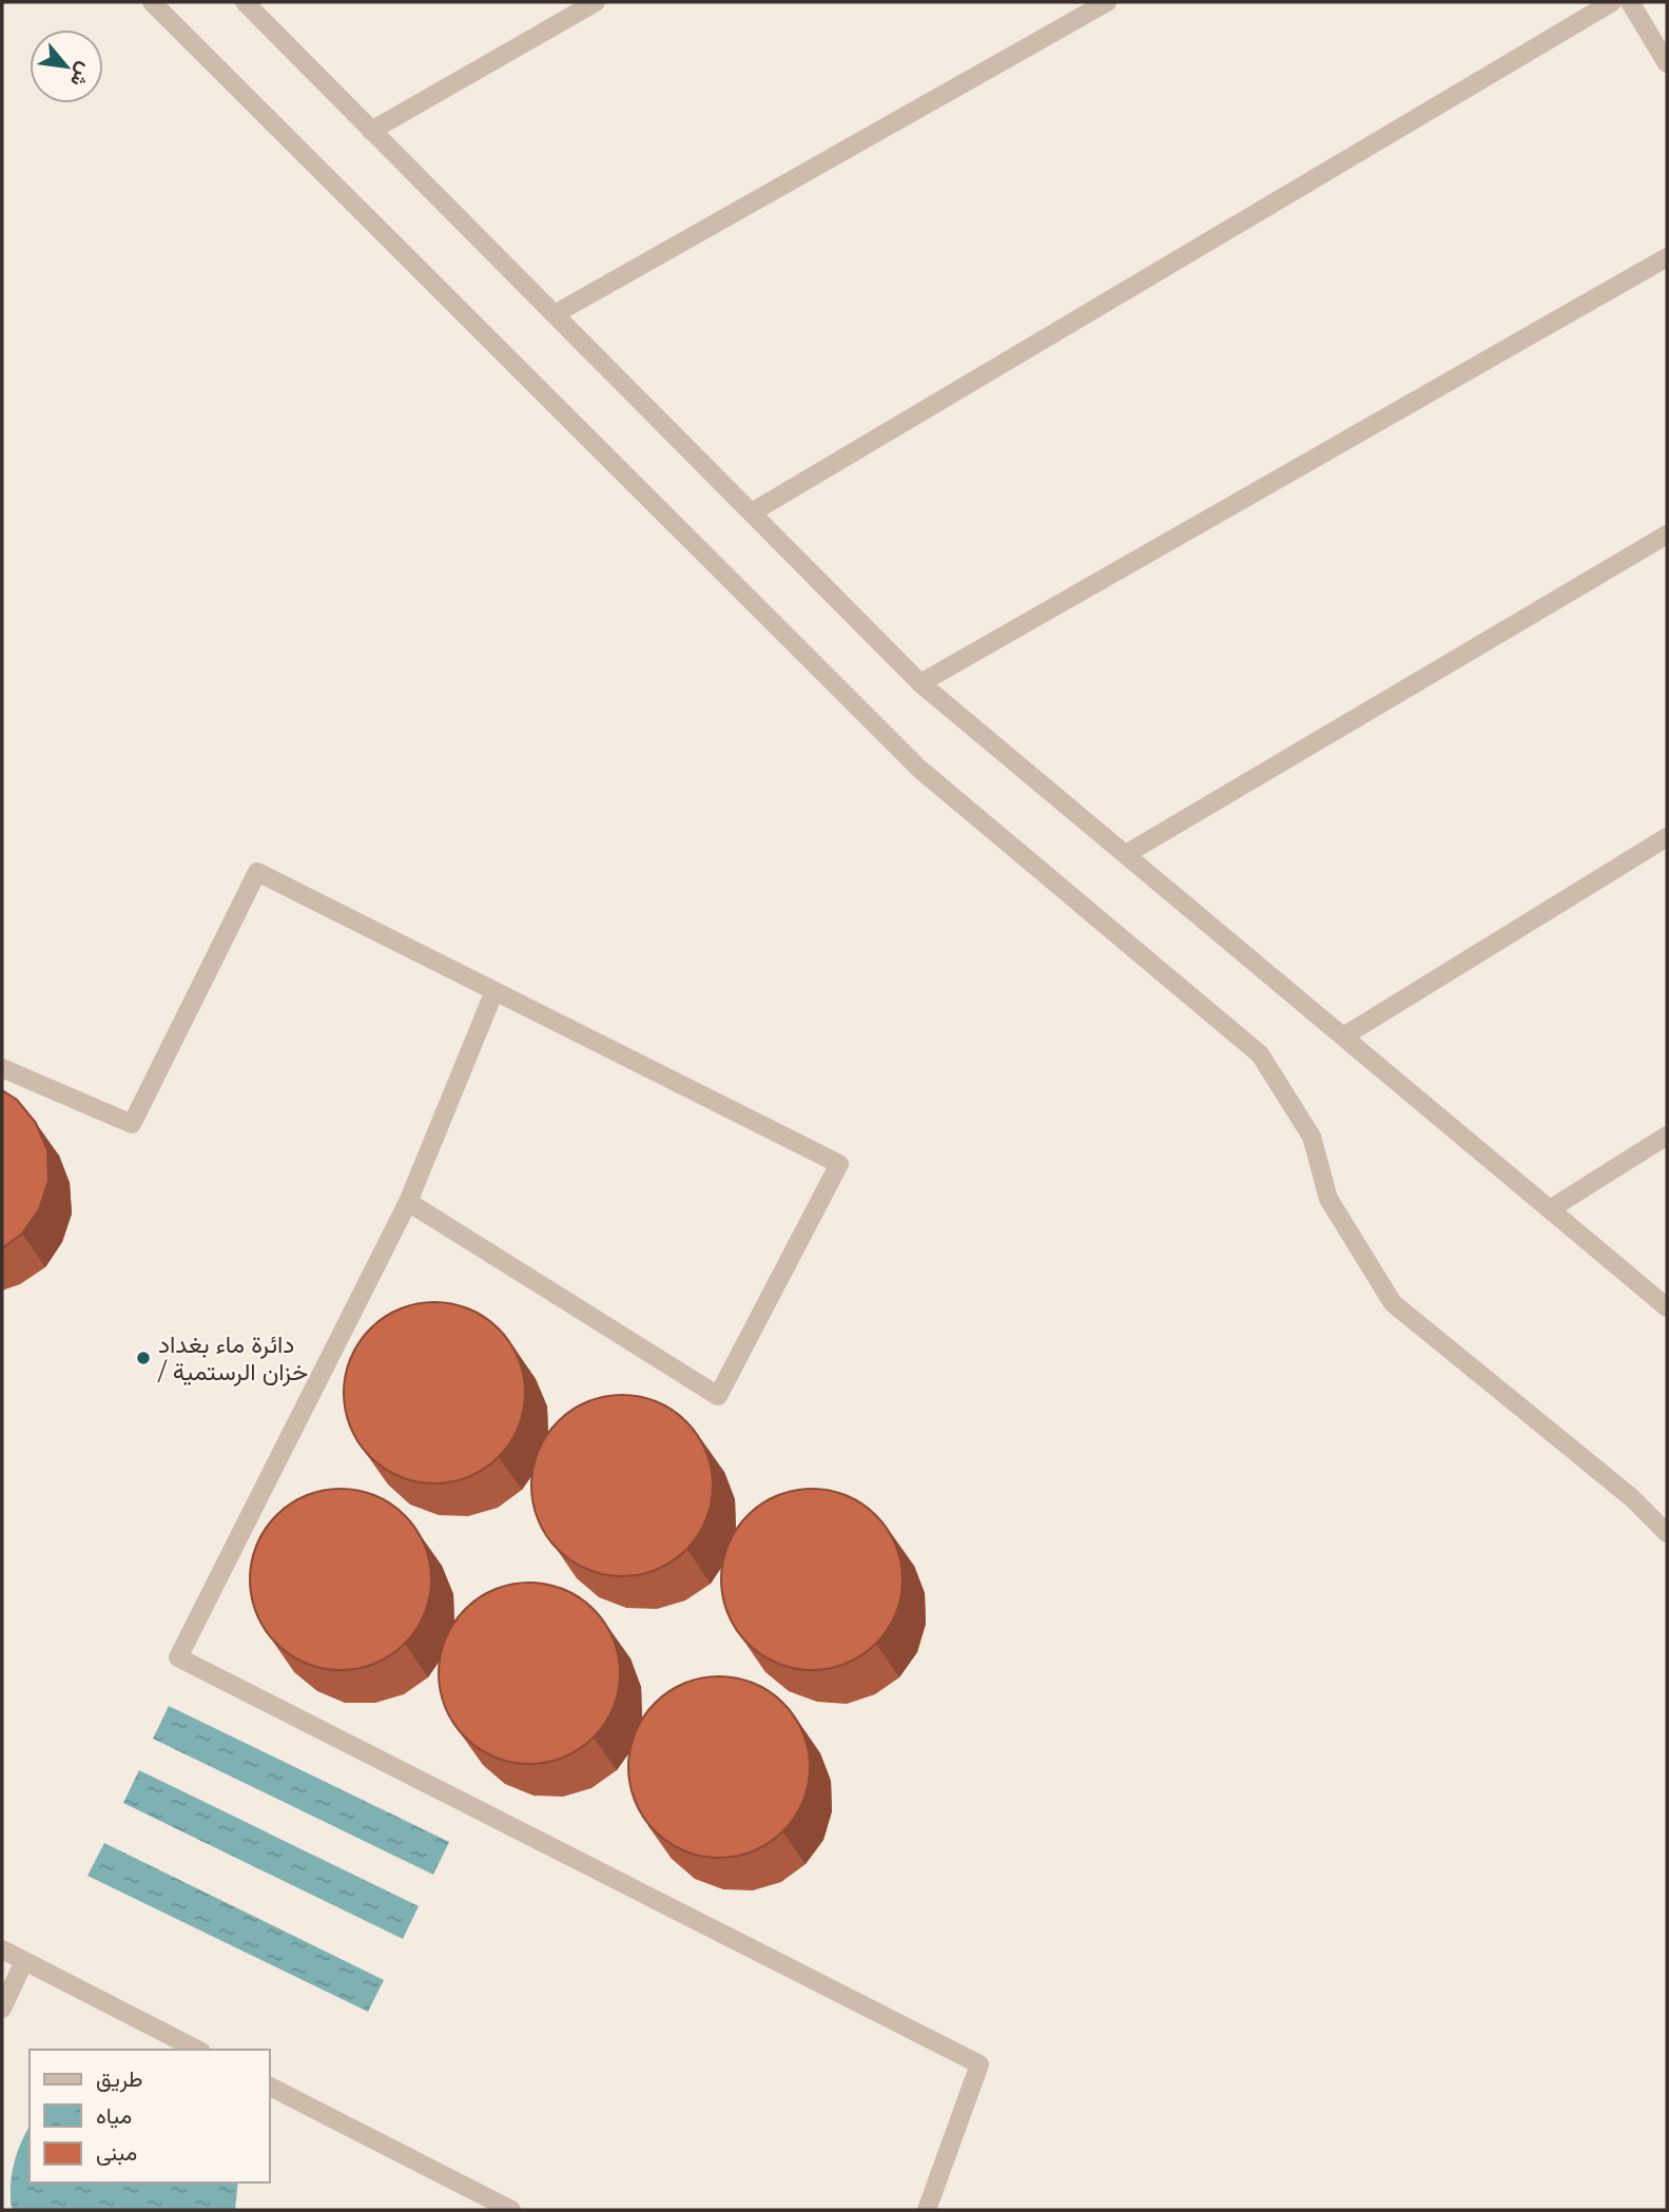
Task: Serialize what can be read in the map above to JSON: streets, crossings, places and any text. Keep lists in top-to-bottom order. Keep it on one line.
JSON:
{"places":["دائرة ماء بغداد / خزان الرستمية"],"legend":["طريق","مياه","مبنى"],"north":"bottom right"}
